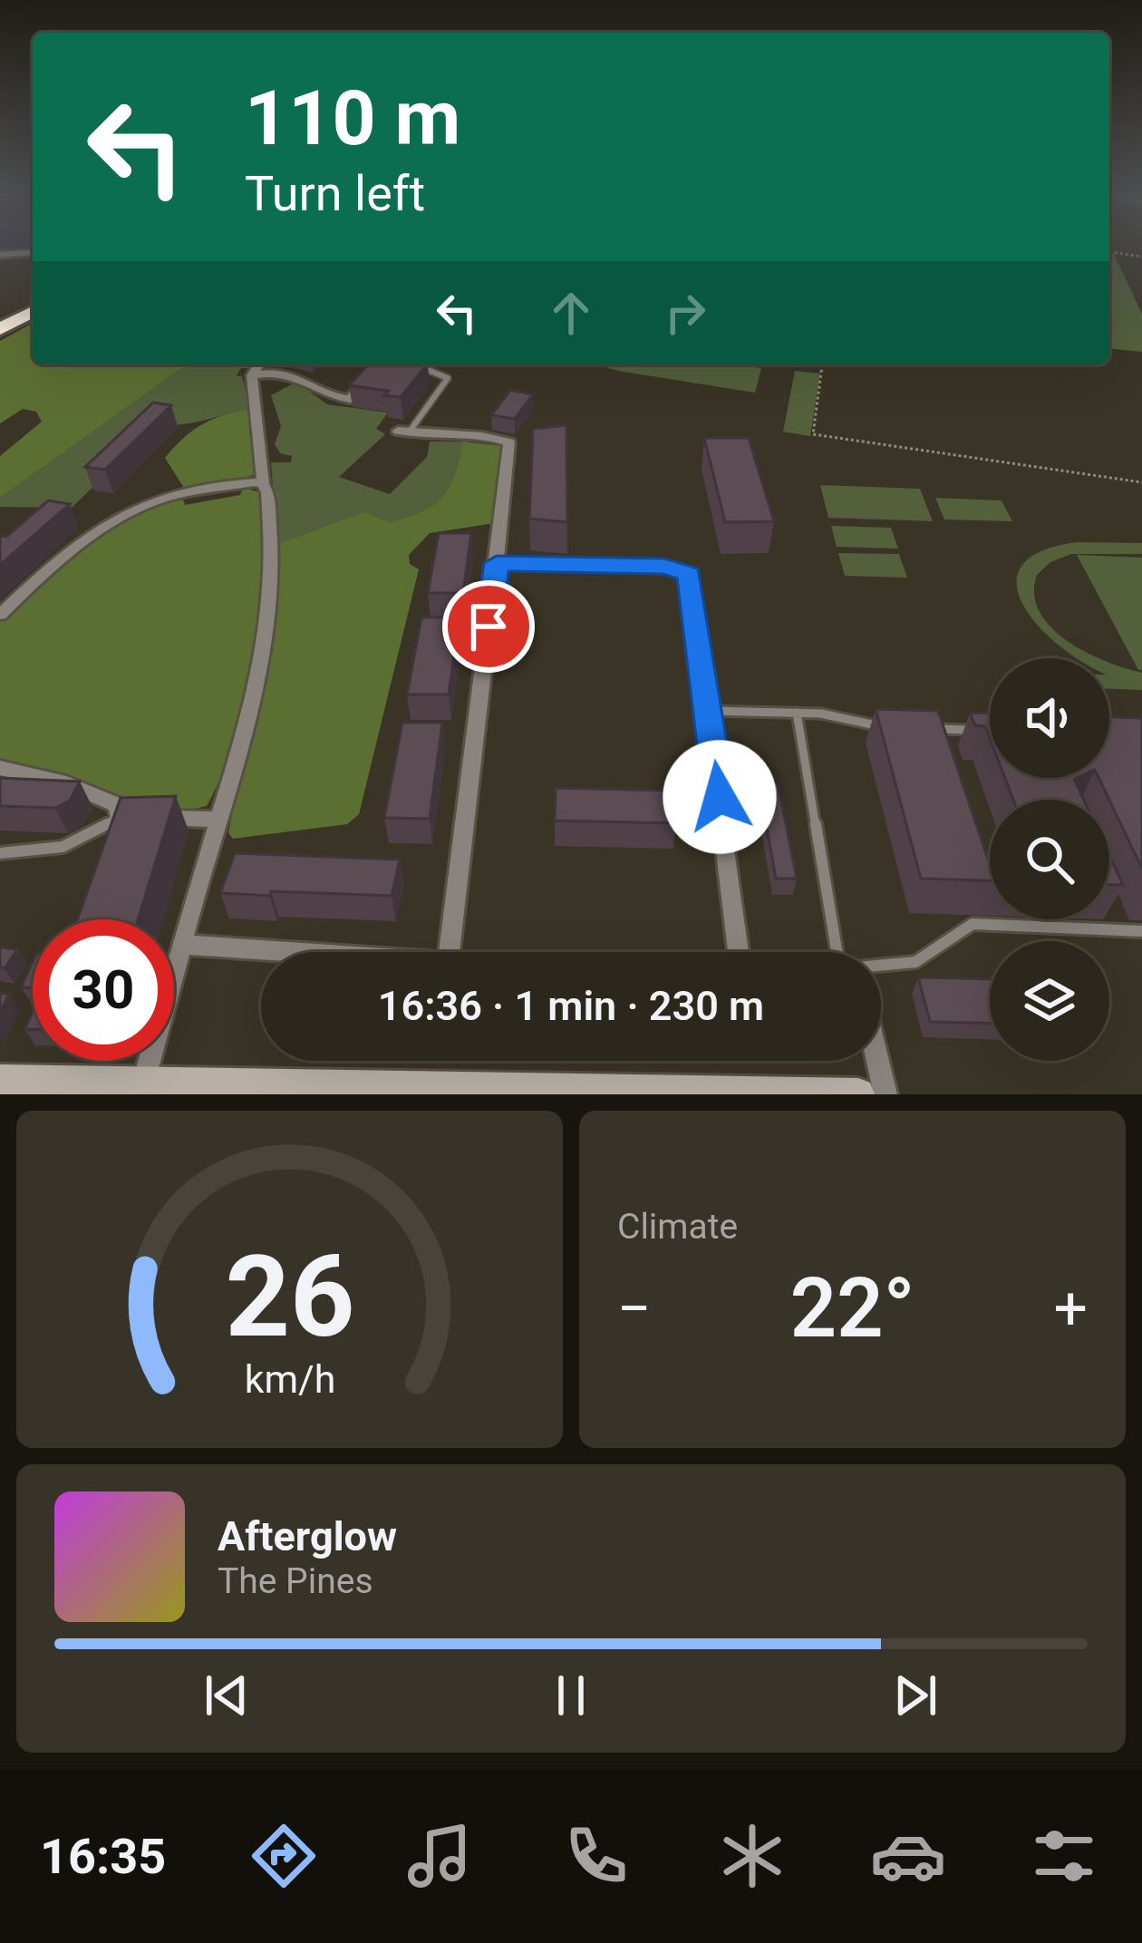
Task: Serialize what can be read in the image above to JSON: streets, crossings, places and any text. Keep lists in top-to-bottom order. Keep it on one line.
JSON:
{"page":{"turn":["110 m","Turn left"],"limit":"30","trip":"16:36 · 1 min · 230 m","tile":"Climate","heat":["−","22°","+"],"song":["Afterglow","The Pines"],"tabs":"16:35","gauge":["26","km/h"]}}
